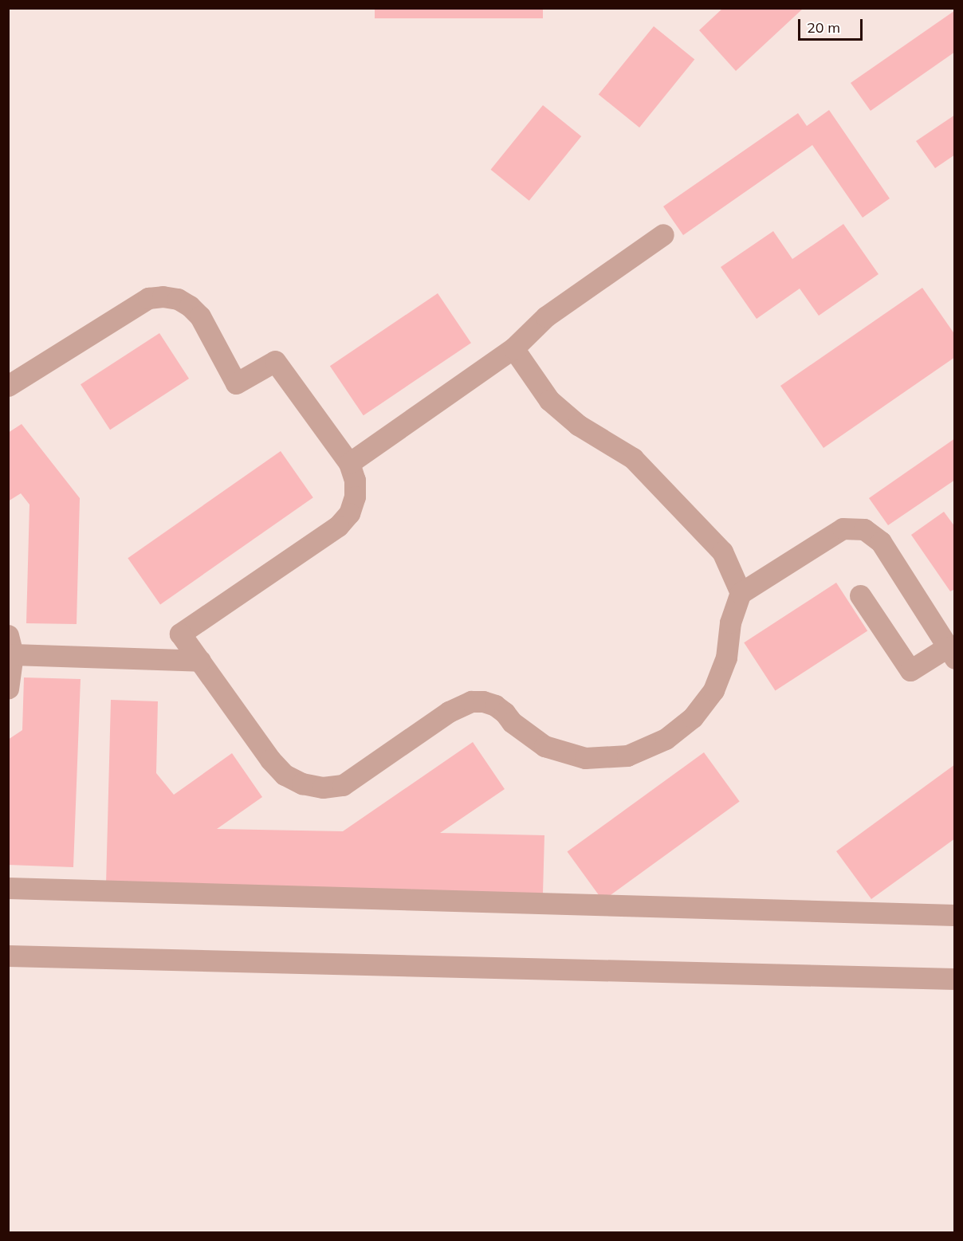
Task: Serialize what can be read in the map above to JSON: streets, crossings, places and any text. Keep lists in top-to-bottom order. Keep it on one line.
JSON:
{"scale_bar":"20 m"}
